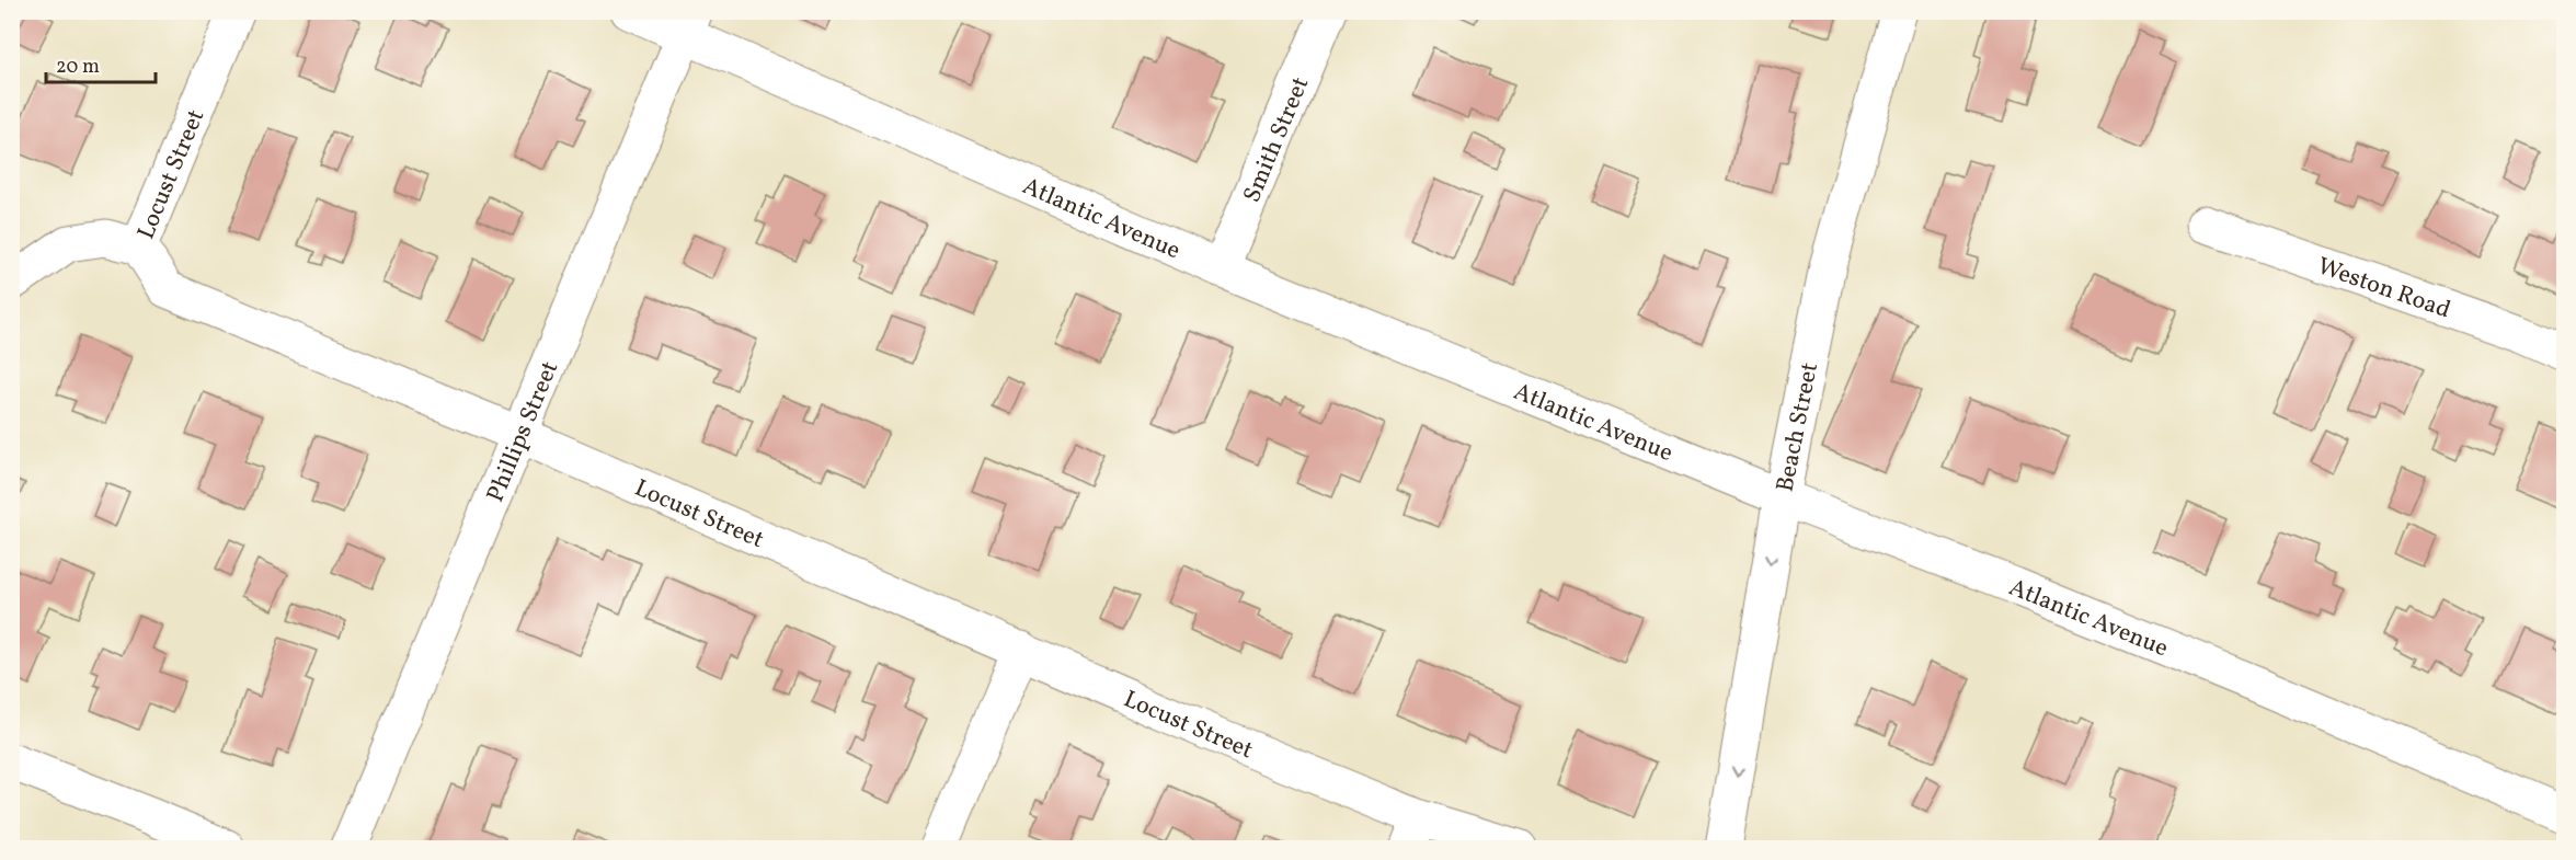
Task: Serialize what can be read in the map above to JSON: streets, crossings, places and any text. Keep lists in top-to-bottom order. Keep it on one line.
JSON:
{"streets":{"street":["Smith Street","Locust Street","Atlantic Avenue","Weston Road","Beach Street","Phillips Street"]},"crossings":[["Smith Street","Atlantic Avenue"],["Locust Street","Phillips Street"],["Atlantic Avenue","Beach Street"],["Atlantic Avenue","Phillips Street"]],"one_way":["Beach Street"],"scale_bar":"20 m"}
